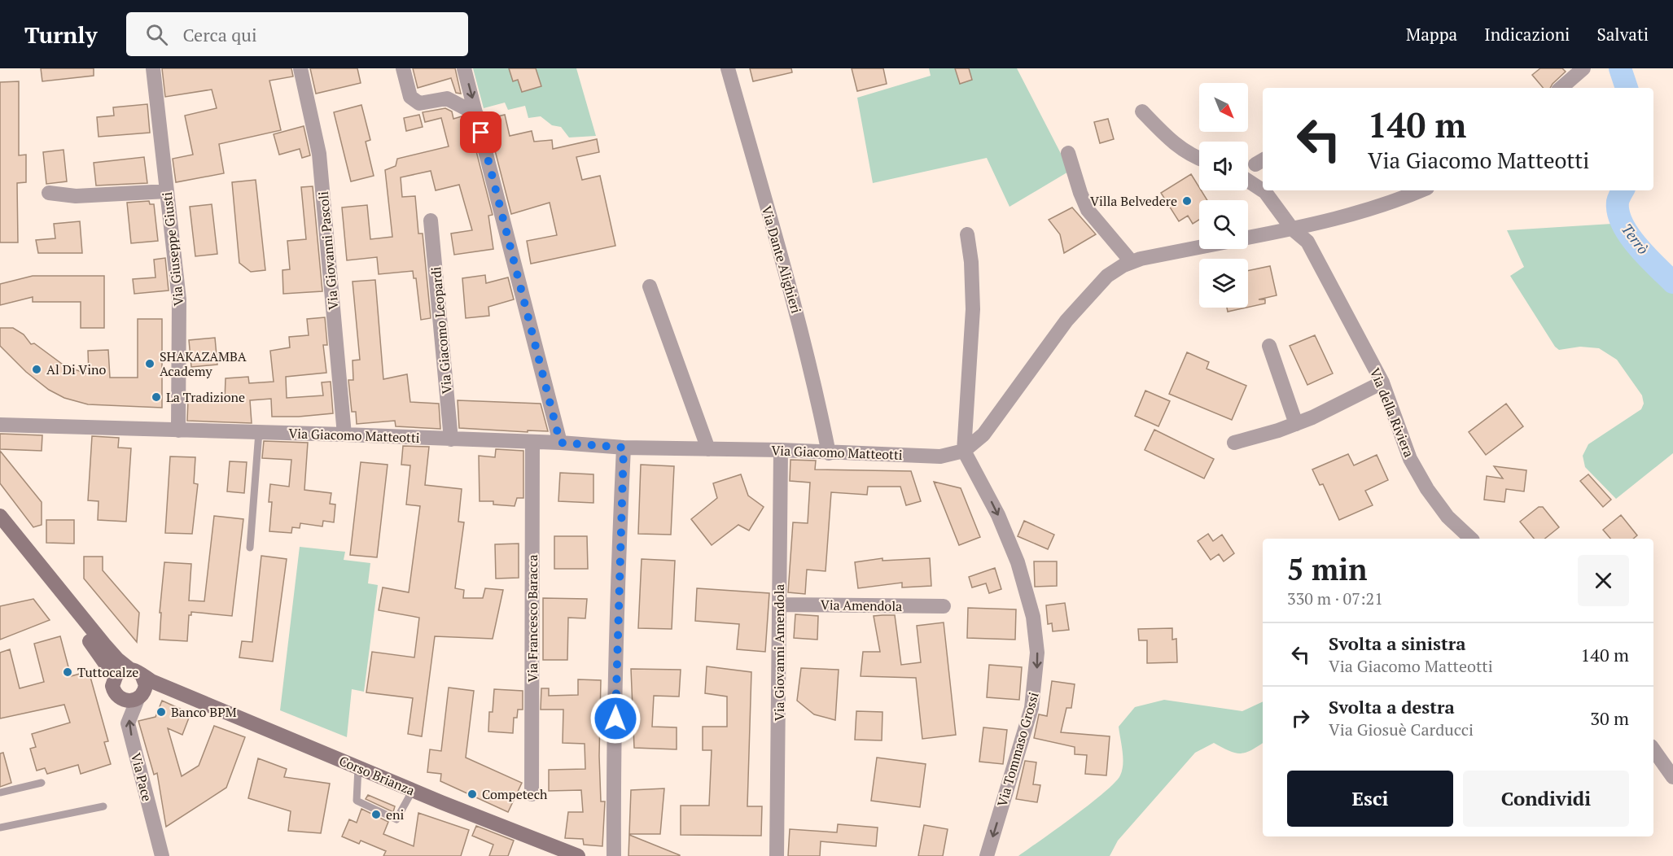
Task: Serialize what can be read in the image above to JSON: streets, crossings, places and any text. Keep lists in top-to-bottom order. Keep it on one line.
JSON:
{"streets":{"main road":["Corso Brianza"],"street":["Via Giuseppe Giusti","Via Giovanni Pascoli","Via Dante Alighieri","Via Giacomo Leopardi","Via della Riviera","Via Giacomo Matteotti","Via Amendola","Via Francesco Baracca","Via Giovanni Amendola","Via Tommaso Grossi","Via Pace"]},"crossings":[["Via Giuseppe Giusti","Via Giacomo Matteotti"],["Via Giovanni Pascoli","Via Giacomo Matteotti"],["Via Dante Alighieri","Via Giacomo Matteotti"],["Via Giacomo Leopardi","Via Giacomo Matteotti"],["Via Giacomo Matteotti","Via Francesco Baracca"],["Via Giacomo Matteotti","Via Giovanni Amendola"],["Via Giacomo Matteotti","Via Tommaso Grossi"],["Via Amendola","Via Giovanni Amendola"],["Corso Brianza","Via Pace"]],"one_way":["Via Tommaso Grossi","Via Pace"],"water":["Terrò"],"places":["Villa Belvedere","SHAKAZAMBA Academy","Al Di Vino","La Tradizione","Tuttocalze","Banco BPM","Competech","eni"],"north":"bottom right","page":{"header":"Turnly","search":"Cerca qui","nav":["Mappa","Indicazioni","Salvati"],"turn":["140 m","Via Giacomo Matteotti"],"heading":["5 min","330 m · 07:21"],"list":[{"name":"Svolta a sinistra","note":"Via Giacomo Matteotti","value":"140 m"},{"name":"Svolta a destra","note":"Via Giosuè Carducci","value":"30 m"}],"buttons":["Esci","Condividi"]}}
